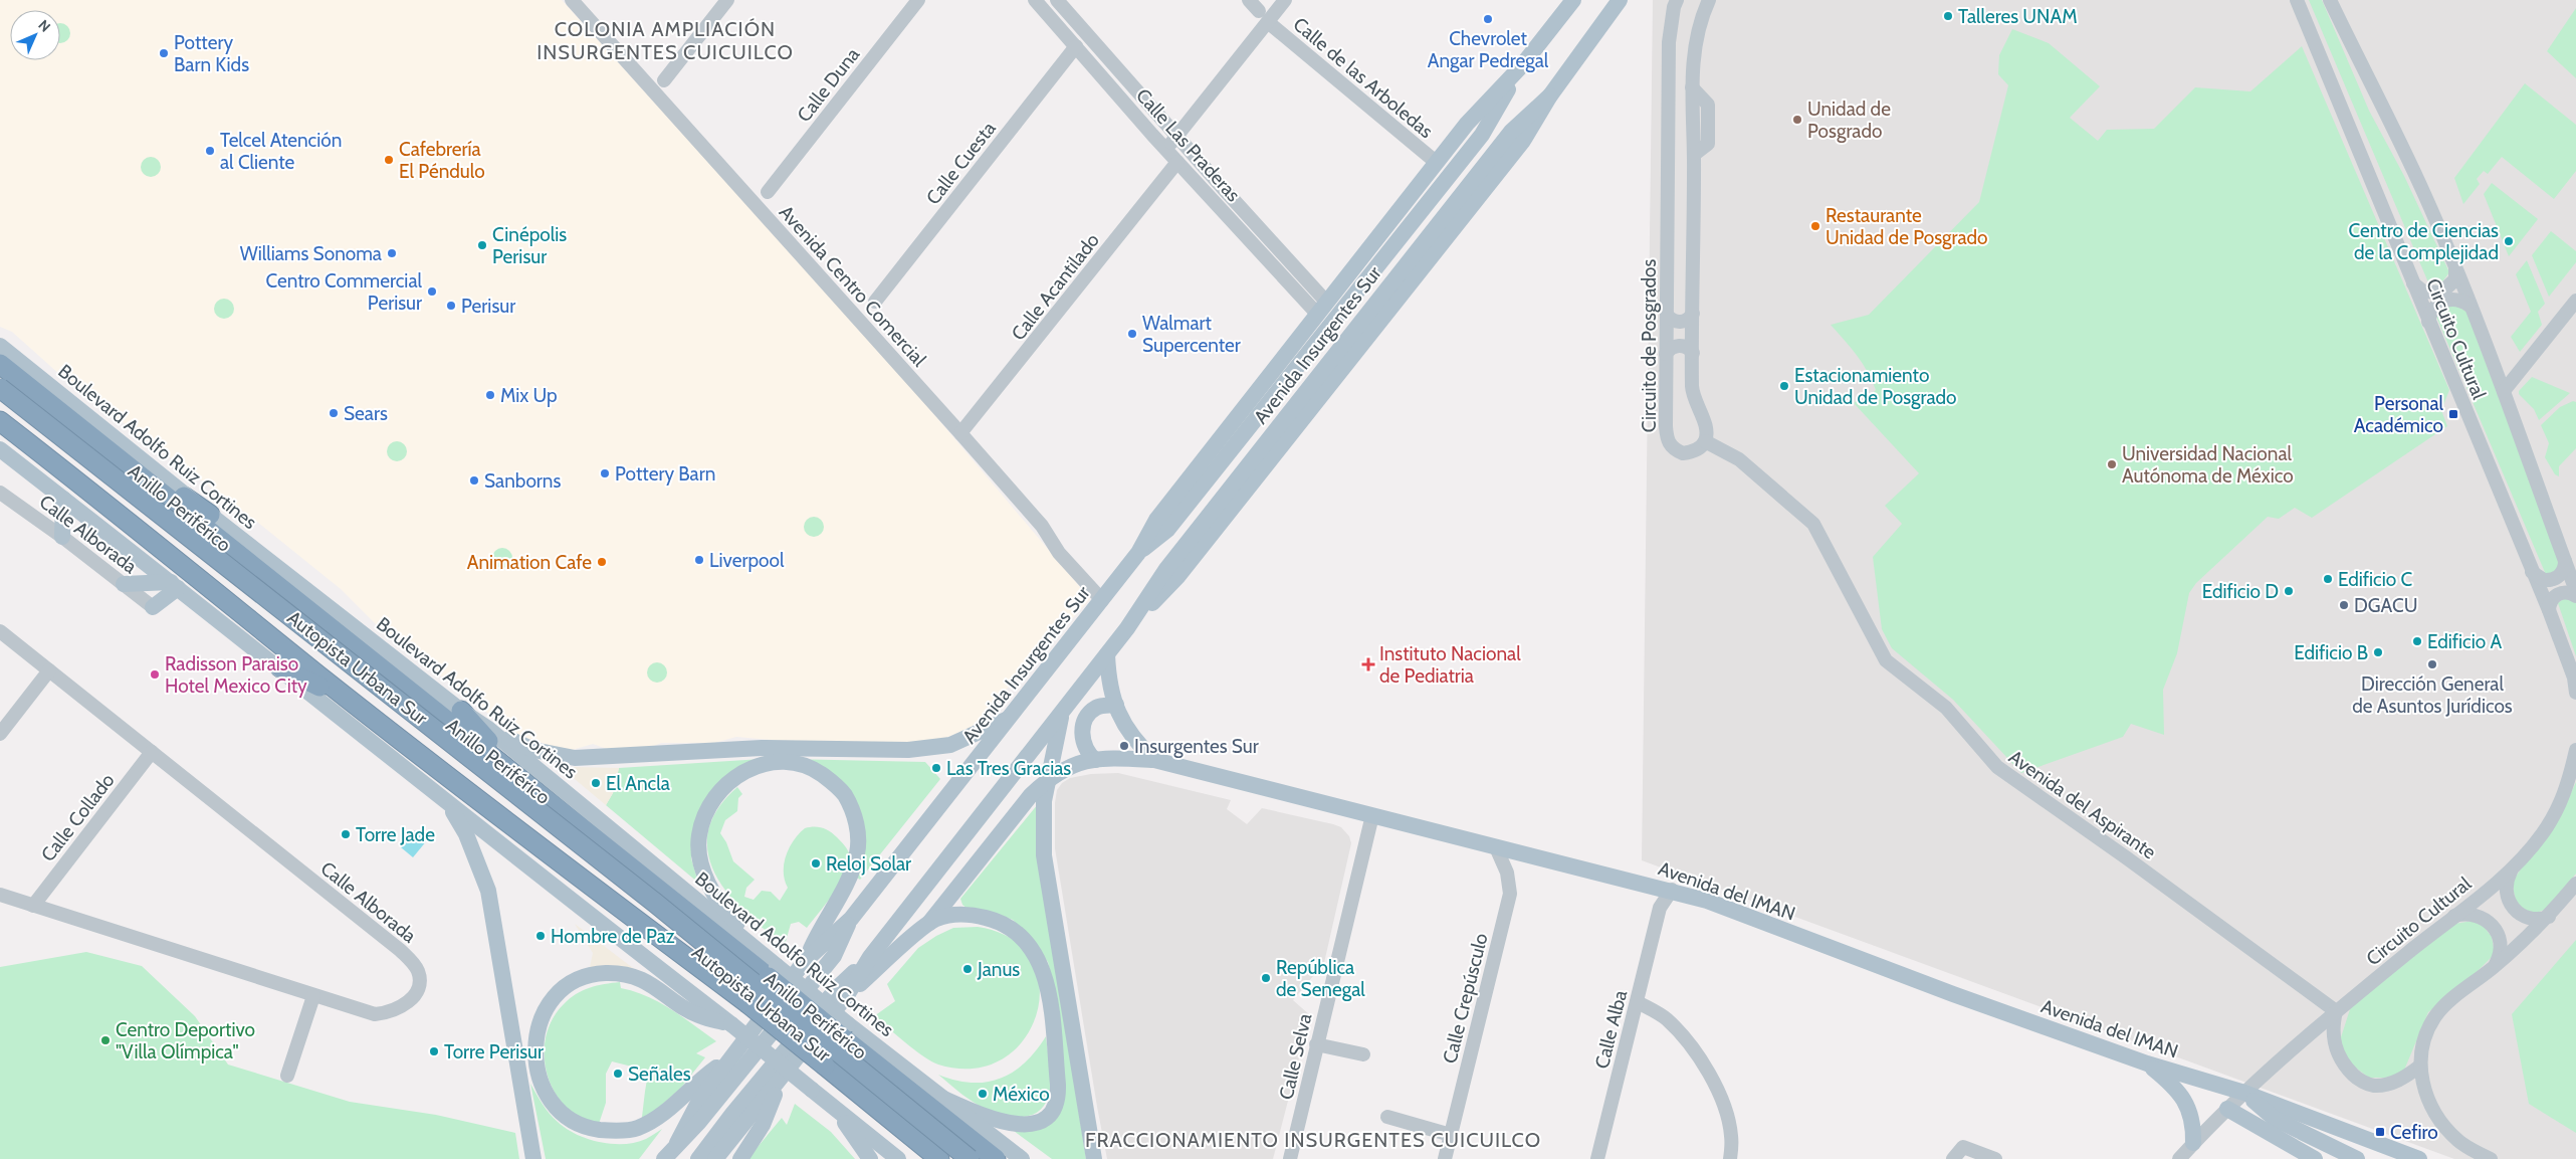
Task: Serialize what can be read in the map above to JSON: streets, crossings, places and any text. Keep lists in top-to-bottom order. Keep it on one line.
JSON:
{"streets":{"highway":["Anillo Periférico","Autopista Urbana Sur"],"main road":["Avenida Insurgentes Sur","Boulevard Adolfo Ruiz Cortines","Avenida del IMAN"],"street":["Calle de las Arboledas","Calle Duna","Calle Las Praderas","Calle Cuesta","Avenida Centro Comercial","Calle Acantilado","Circuito Cultural","Circuito de Posgrados","Calle Alborada","Avenida del Aspirante","Calle Collado","Calle Crepúsculo","Calle Alba","Calle Selva"]},"crossings":[["Calle de las Arboledas","Avenida Insurgentes Sur"],["Calle Las Praderas","Calle Cuesta"],["Calle Las Praderas","Calle Acantilado"],["Calle Las Praderas","Avenida Insurgentes Sur"],["Avenida Centro Comercial","Calle Acantilado"],["Avenida Centro Comercial","Avenida Insurgentes Sur"],["Circuito Cultural","Avenida del Aspirante"],["Circuito Cultural","Avenida del IMAN"],["Avenida Insurgentes Sur","Avenida del IMAN"],["Circuito de Posgrados","Avenida del Aspirante"],["Boulevard Adolfo Ruiz Cortines","Anillo Periférico"],["Calle Alborada","Calle Collado"],["Avenida del IMAN","Calle Crepúsculo"],["Avenida del IMAN","Calle Alba"],["Avenida del IMAN","Calle Selva"]],"districts":["COLONIA AMPLIACIÓN INSURGENTES CUICUILCO","FRACCIONAMIENTO INSURGENTES CUICUILCO"],"places":{"other":["Talleres UNAM","Chevrolet Angar Pedregal","Pottery Barn Kids","Unidad de Posgrado","Telcel Atención al Cliente","Cafebrería El Péndulo","Restaurante Unidad de Posgrado","Centro de Ciencias de la Complejidad","Cinépolis Perisur","Williams Sonoma","Centro Commercial Perisur","Perisur","Walmart Supercenter","Estacionamiento Unidad de Posgrado","Mix Up","Sears","Universidad Nacional Autónoma de México","Pottery Barn","Sanborns","Liverpool","Animation Cafe","Edificio C","Edificio D","DGACU","Edificio A","Edificio B","Dirección General de Asuntos Jurídicos","Radisson Paraiso Hotel Mexico City","Insurgentes Sur","Las Tres Gracias","El Ancla","Torre Jade","Reloj Solar","Hombre de Paz","Janus","República de Senegal","Centro Deportivo \"Villa Olímpica\"","Torre Perisur","Señales","México"],"transit":["Personal Académico","Cefiro"],"health":["Instituto Nacional de Pediatria"]},"north":"top right"}
